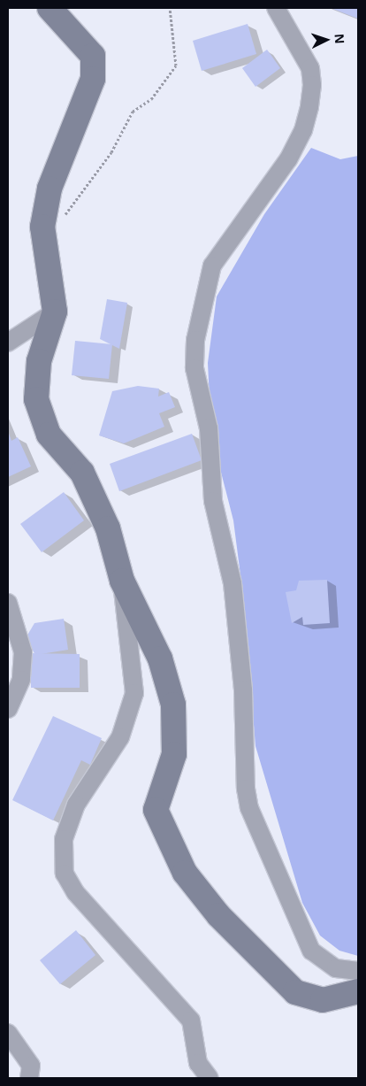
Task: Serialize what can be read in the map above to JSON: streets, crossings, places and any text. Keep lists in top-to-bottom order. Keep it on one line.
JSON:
{"north":"right"}
